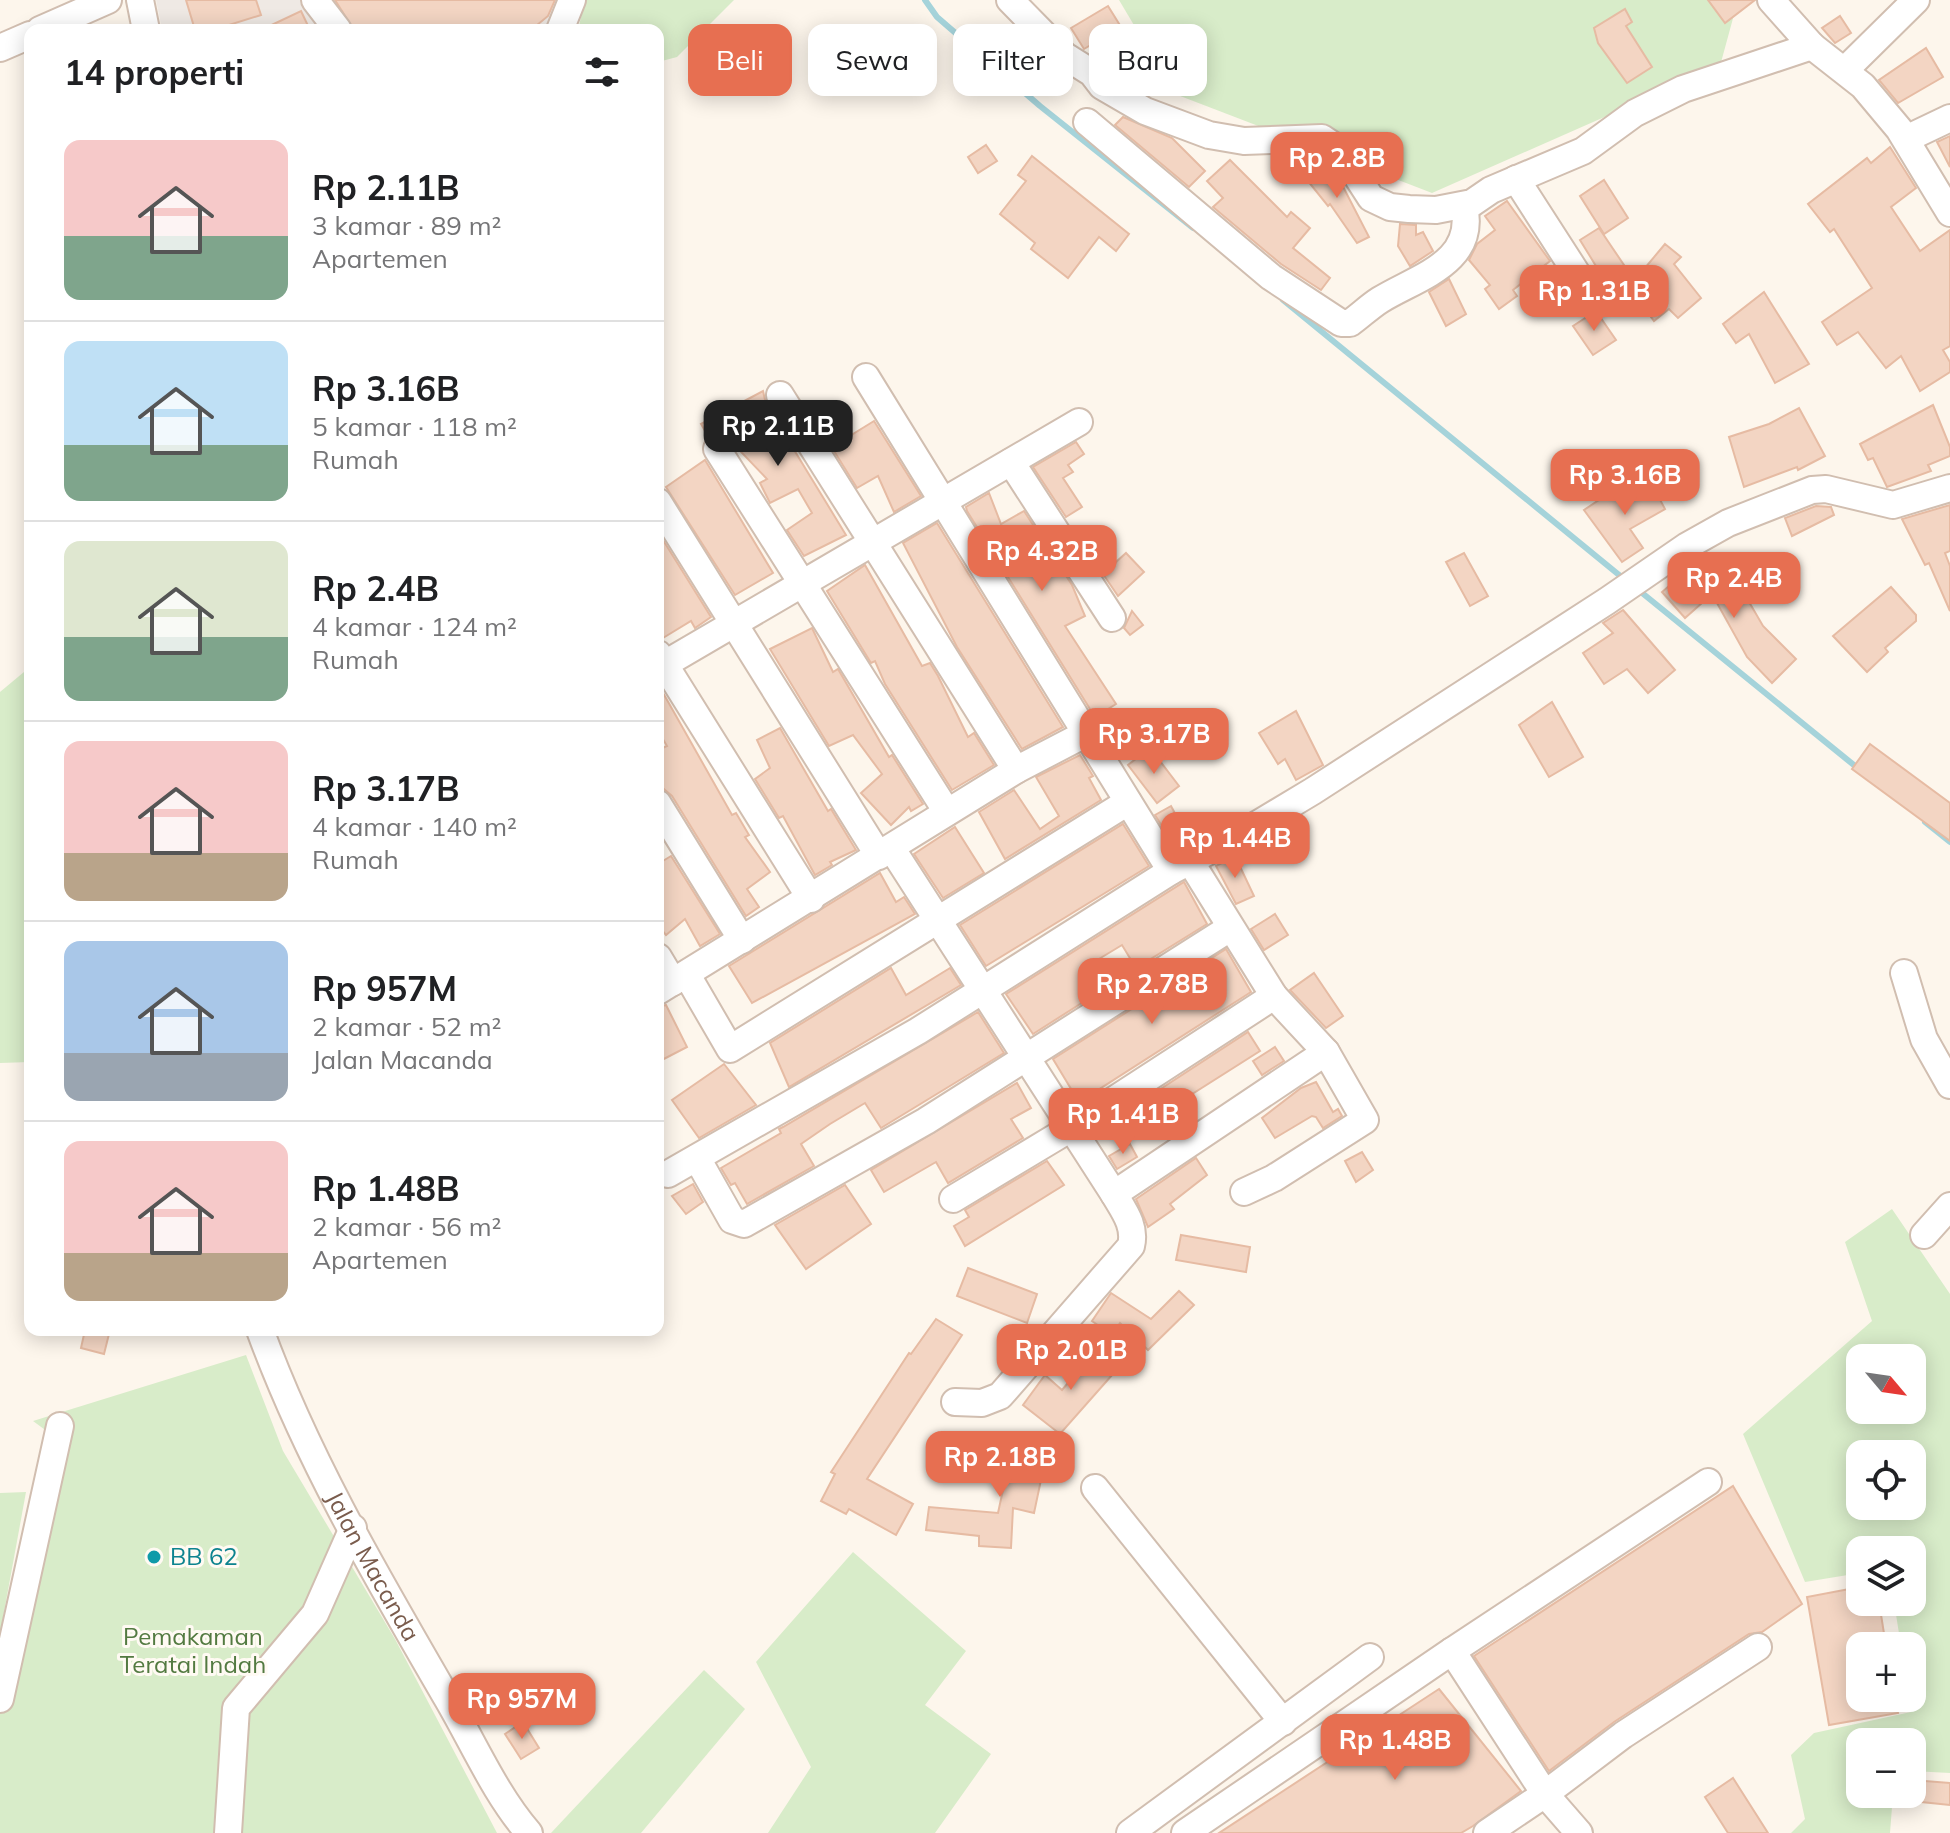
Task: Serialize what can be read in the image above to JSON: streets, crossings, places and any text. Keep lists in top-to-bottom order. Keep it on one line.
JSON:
{"streets":{"street":["Jalan Macanda"]},"parks":["Pemakaman Teratai Indah"],"places":["BB 62"],"north":"bottom right","page":{"chip":["Beli","Sewa","Filter","Baru"],"heading":"14 properti","list":[{"name":"Rp 2.11B","note":"3 kamar · 89 m² · Apartemen"},{"name":"Rp 3.16B","note":"5 kamar · 118 m² · Rumah"},{"name":"Rp 2.4B","note":"4 kamar · 124 m² · Rumah"},{"name":"Rp 3.17B","note":"4 kamar · 140 m² · Rumah"},{"name":"Rp 957M","note":"2 kamar · 52 m² · Jalan Macanda"},{"name":"Rp 1.48B","note":"2 kamar · 56 m² · Apartemen"}],"price":["Rp 2.8B","Rp 1.31B","Rp 2.11B","Rp 3.16B","Rp 4.32B","Rp 2.4B","Rp 3.17B","Rp 1.44B","Rp 2.78B","Rp 1.41B","Rp 2.01B","Rp 2.18B","Rp 957M","Rp 1.48B"],"map_buttons":["+","−"]}}
